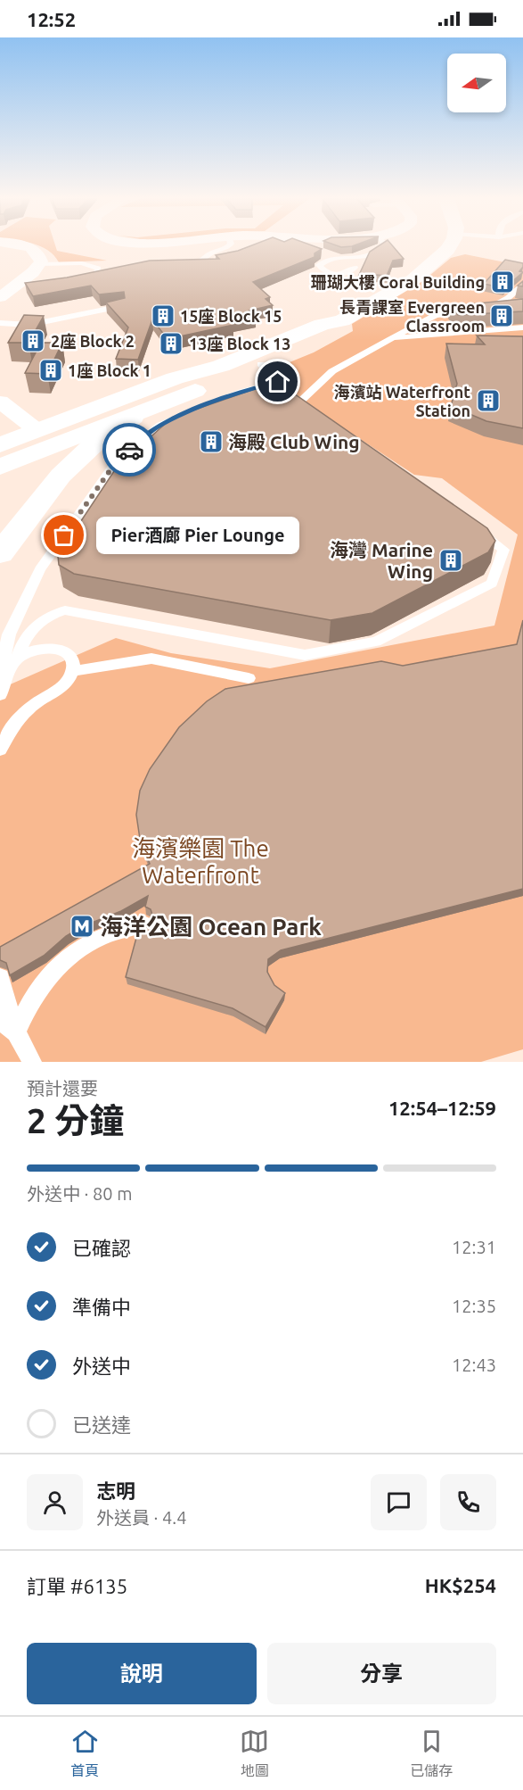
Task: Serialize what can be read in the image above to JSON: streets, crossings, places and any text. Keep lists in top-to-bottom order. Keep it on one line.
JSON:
{"parks":["海濱樂園 The Waterfront"],"places":{"building":["珊瑚大樓 Coral Building","15座 Block 15","長青課室 Evergreen Classroom","2座 Block 2","13座 Block 13","1座 Block 1","海濱站 Waterfront Station","海殿 Club Wing","海灣 Marine Wing"],"other":["Pier酒廊 Pier Lounge"],"metro station":["海洋公園 Ocean Park"]},"north":"left","page":{"status":"12:52","bubble":"Pier酒廊 Pier Lounge","heading":["2 分鐘","預計還要","12:54–12:59"],"panel":["志明","外送員 · 4.4","訂單 #6135","HK$254"],"bar":"外送中 · 80 m","list":[["已確認","12:31"],["準備中","12:35"],["外送中","12:43"],"已送達"],"buttons":["說明","分享"],"tabs":["首頁","地圖","已儲存"]}}
